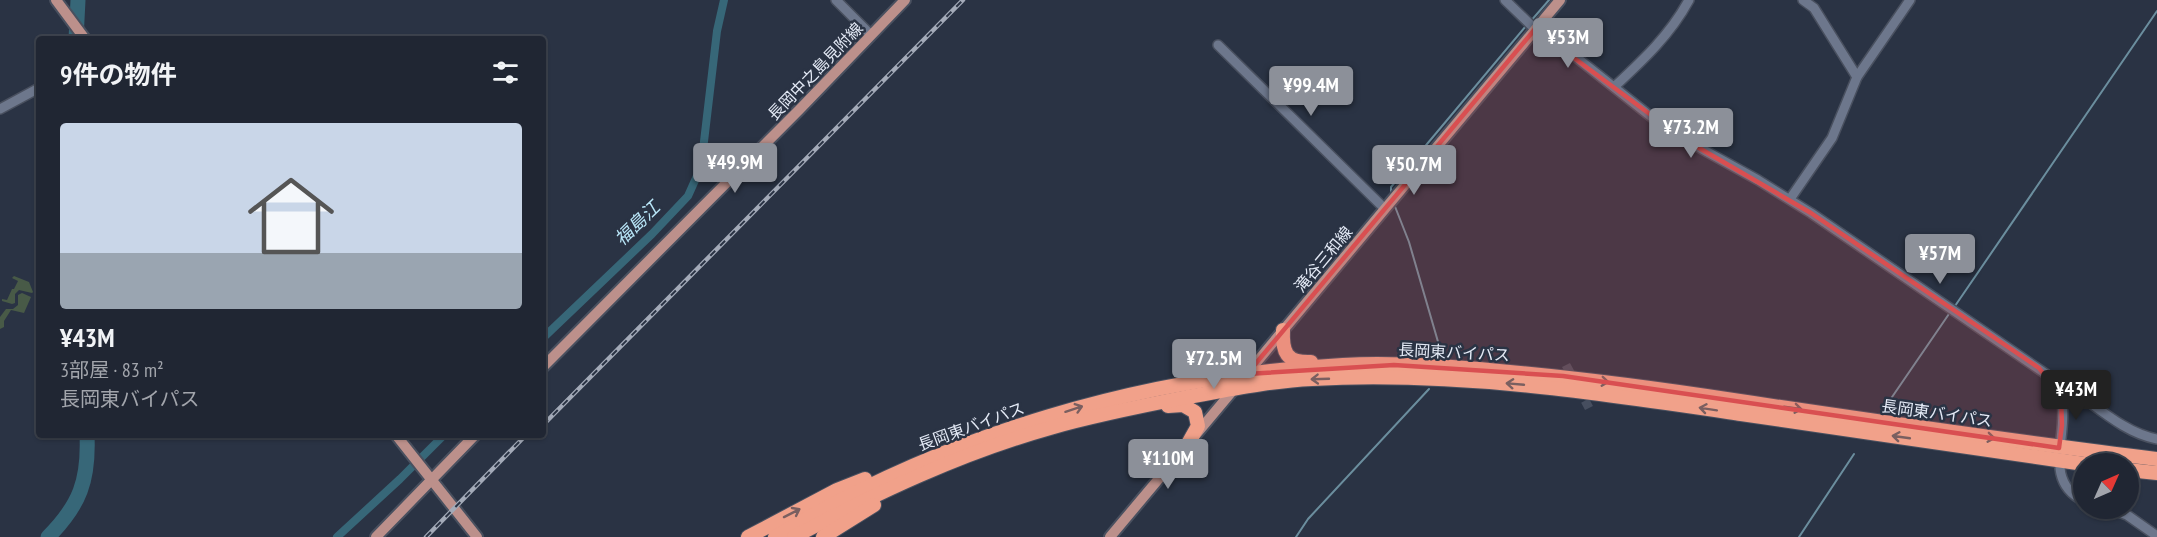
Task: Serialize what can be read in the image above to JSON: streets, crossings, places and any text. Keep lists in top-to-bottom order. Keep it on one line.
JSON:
{"streets":{"highway":["長岡東バイパス"],"main road":["長岡中之島見附線","滝谷三和線"]},"crossings":[["滝谷三和線","長岡東バイパス"]],"water":["福島江"],"north":"top right","page":{"price":["¥53M","¥99.4M","¥73.2M","¥49.9M","¥50.7M","¥57M","¥72.5M","¥43M","¥110M"],"heading":"9件の物件","list":[{"name":"¥43M","note":"3部屋 · 83 m² · 長岡東バイパス"}]}}
